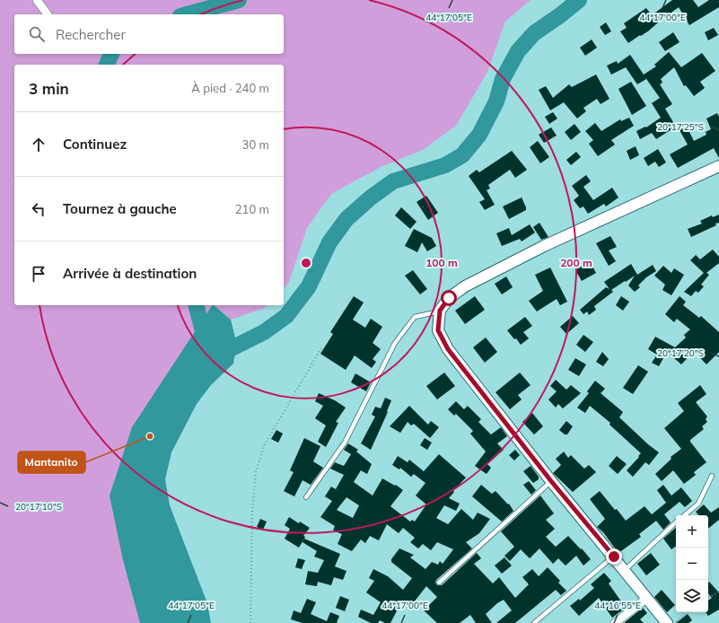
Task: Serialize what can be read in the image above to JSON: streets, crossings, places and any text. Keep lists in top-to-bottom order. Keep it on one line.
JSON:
{"places":["Mantanito"],"page":{"search":"Rechercher","heading":["3 min","À pied · 240 m"],"list":[["Continuez","30 m"],["Tournez à gauche","210 m"],"Arrivée à destination"],"map_buttons":["+","−"]},"coordinates":["44°17'05\"E","44°17'00\"E","20°17'25\"S","20°17'20\"S","20°17'10\"S","44°16'55\"E"],"rings":["100 m","200 m"]}
